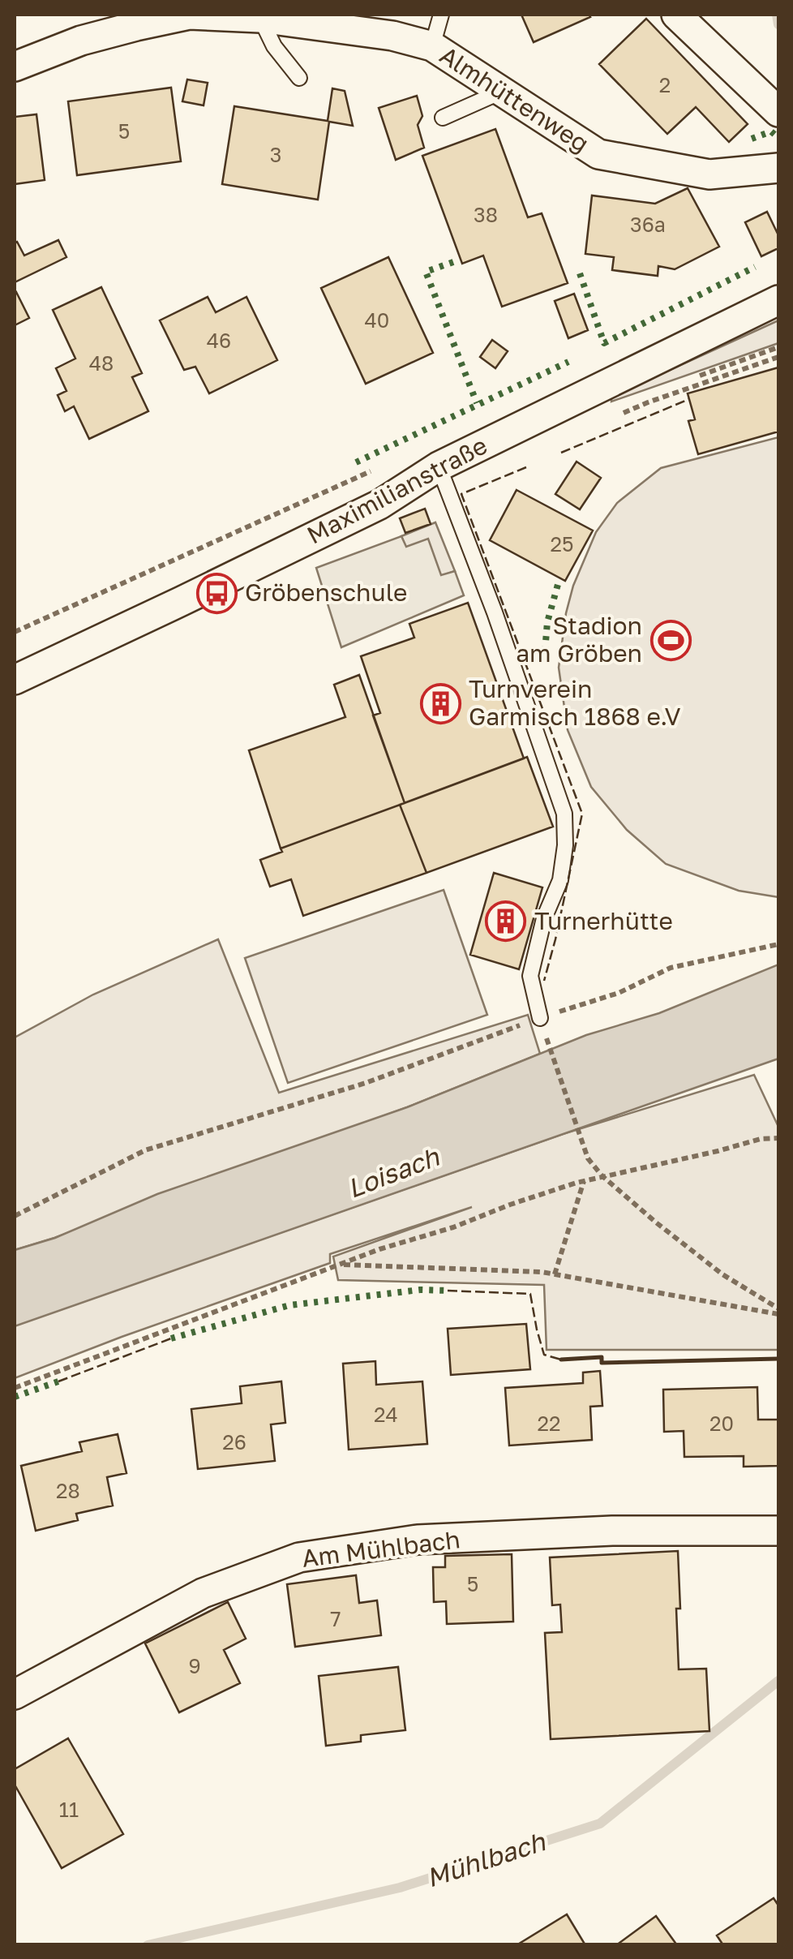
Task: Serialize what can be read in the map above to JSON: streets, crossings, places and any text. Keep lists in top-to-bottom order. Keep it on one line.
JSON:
{"streets":{"street":["Almhüttenweg","Maximilianstraße","Am Mühlbach"]},"water":["Loisach","Mühlbach"],"places":{"bus stop":["Gröbenschule"],"sports":["Stadion am Gröben"],"building":["Turnverein Garmisch 1868 e.V","Turnerhütte"]},"house_numbers":["2","5","3","38","36a","40","46","48","25","24","22","20","26","28","5","7","9","11"]}
